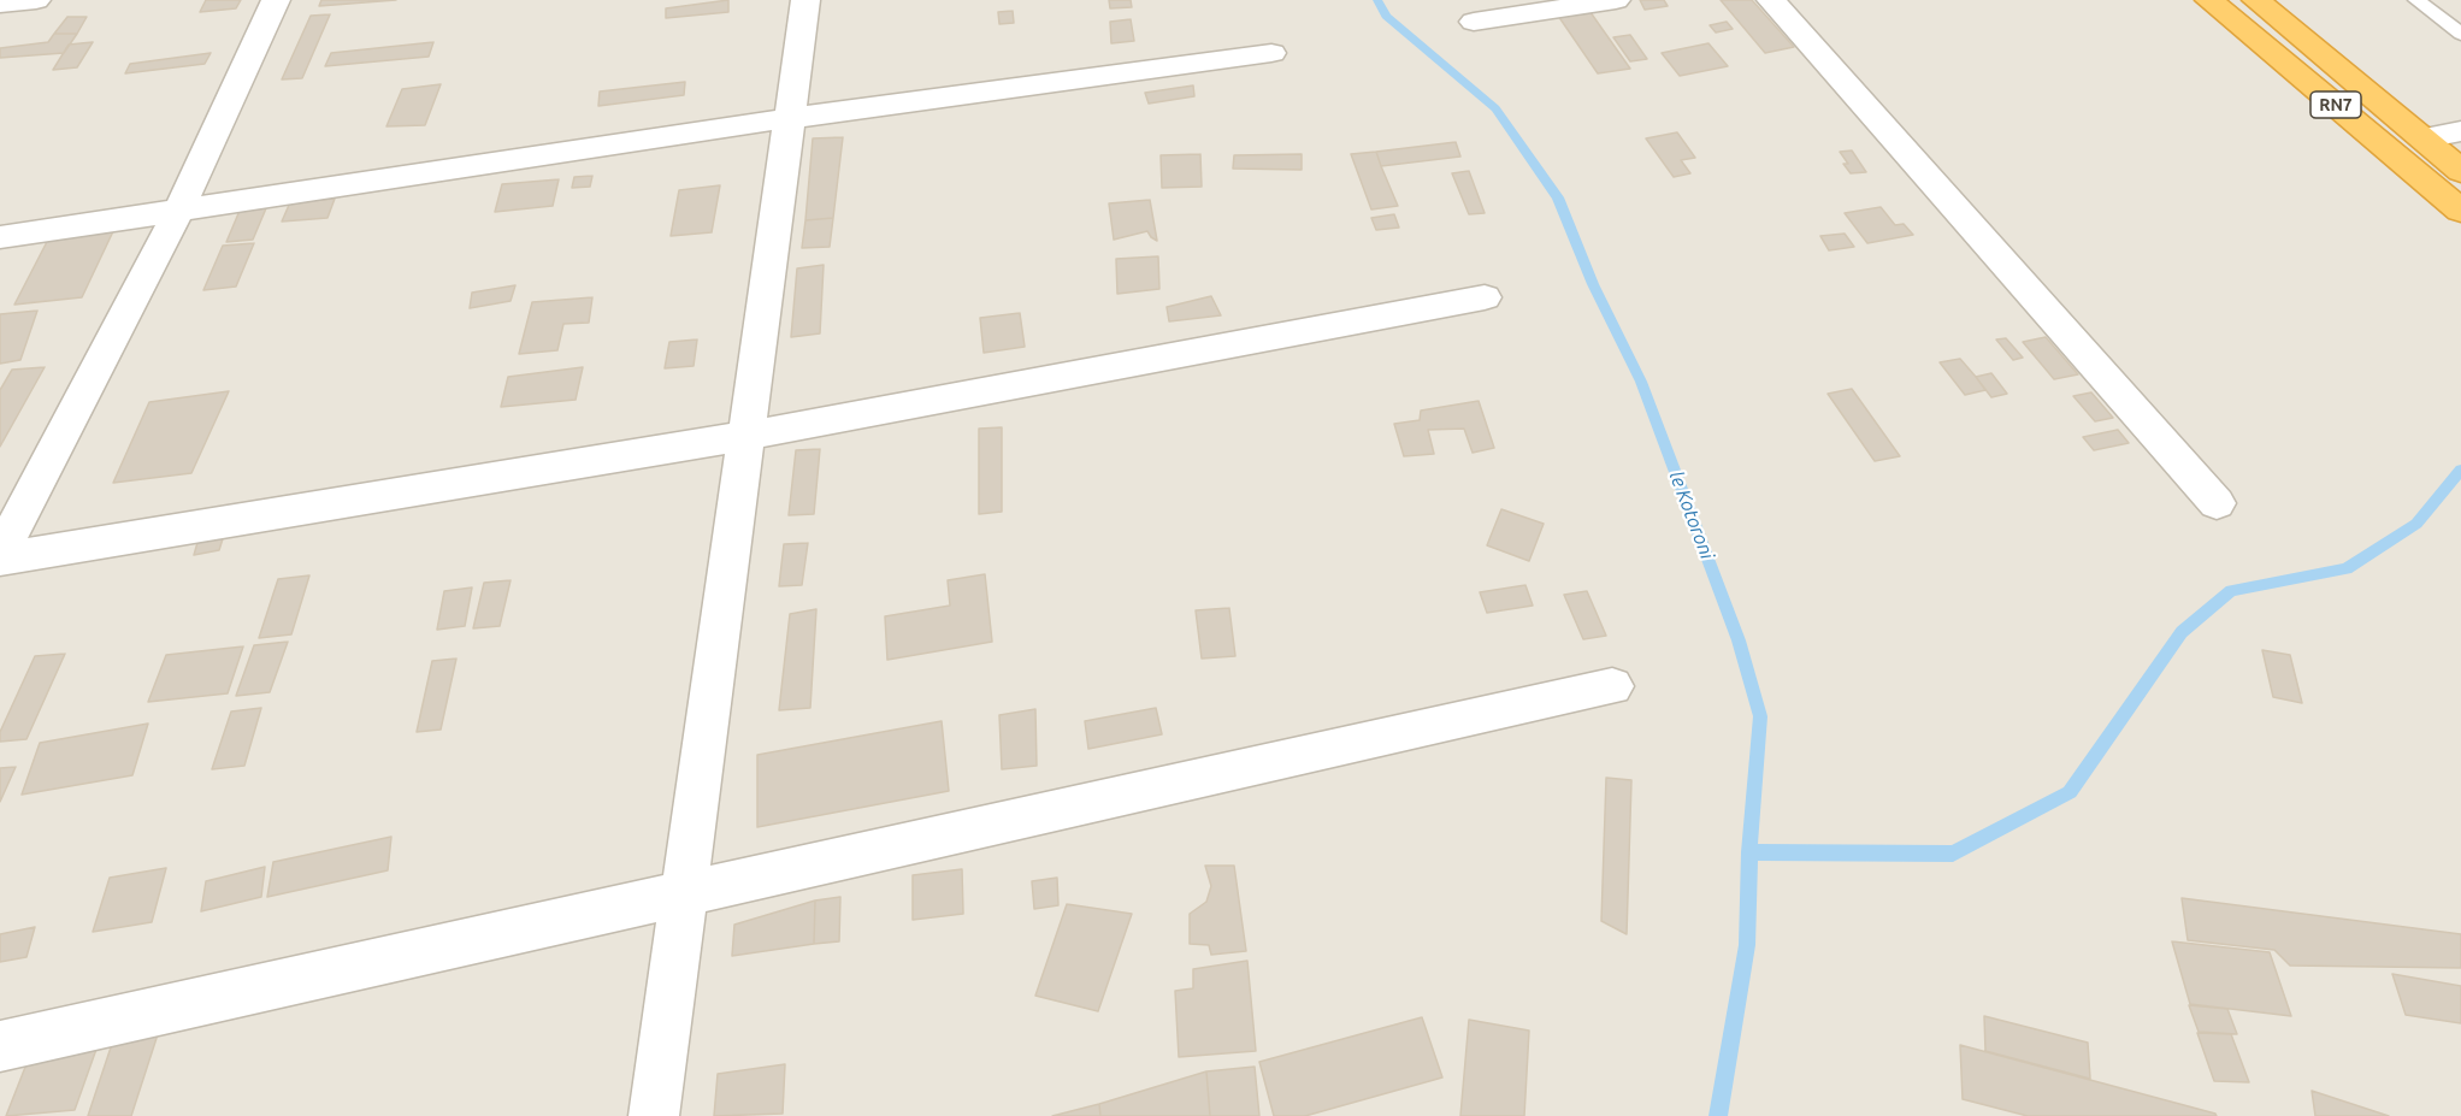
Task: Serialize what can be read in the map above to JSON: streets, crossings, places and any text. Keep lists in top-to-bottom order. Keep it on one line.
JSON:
{"streets":{"highway":["RN7"]},"water":["le Kotoroni"]}
